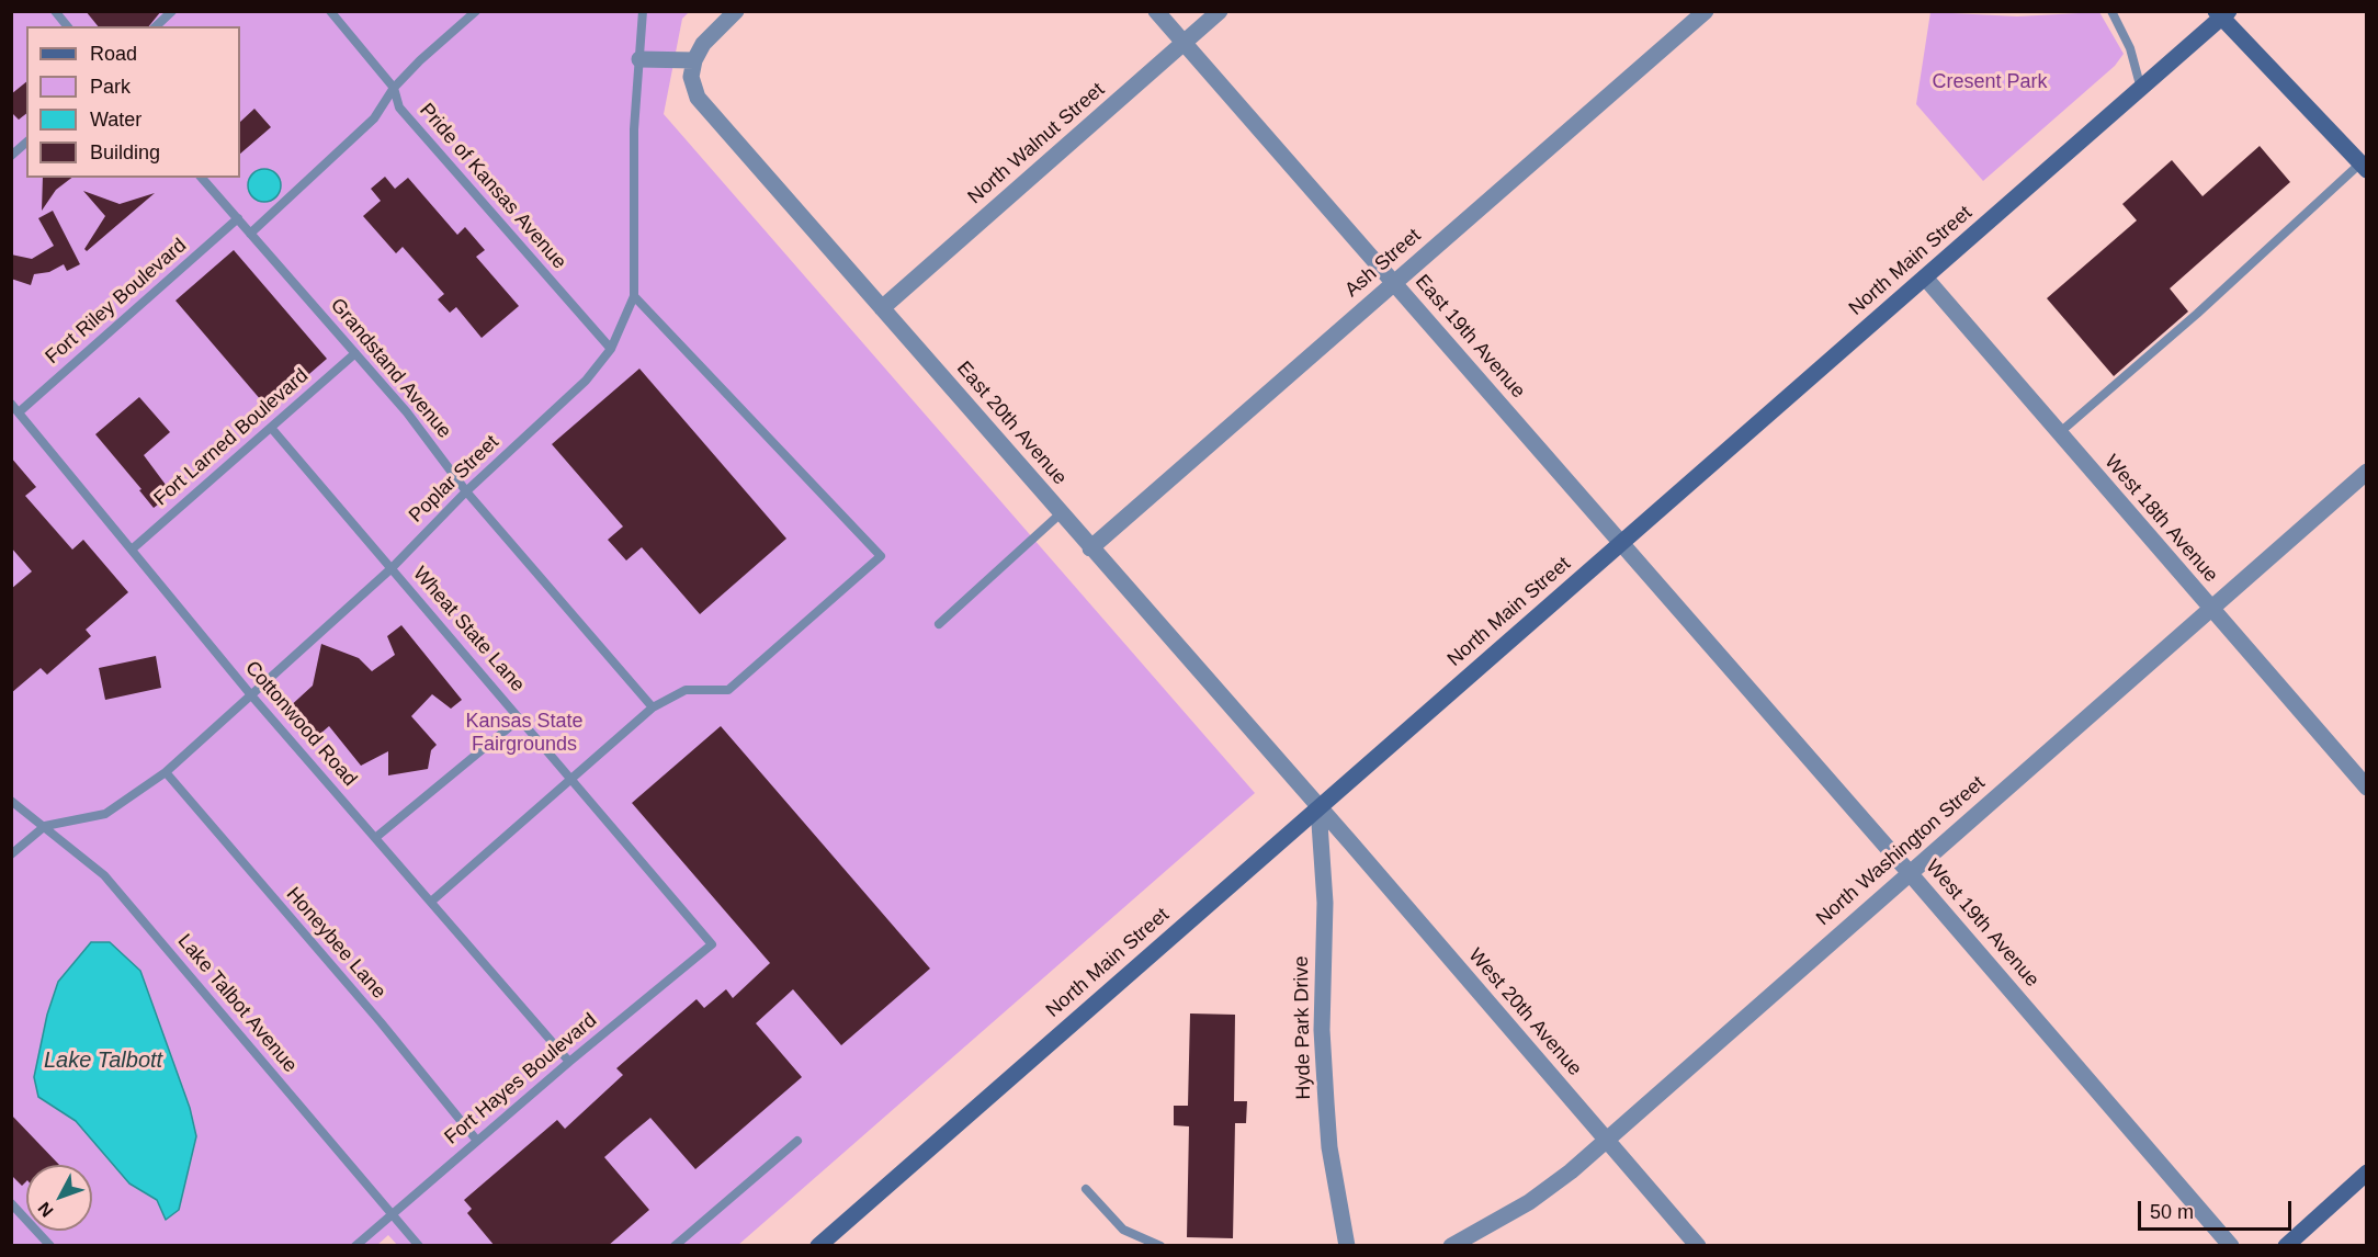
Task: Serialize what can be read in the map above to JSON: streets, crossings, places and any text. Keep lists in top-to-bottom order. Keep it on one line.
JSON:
{"streets":{"main road":["North Main Street"],"street":["North Walnut Street","Ash Street","East 19th Avenue","East 20th Avenue","West 18th Avenue","North Washington Street","West 19th Avenue","West 20th Avenue","Hyde Park Drive"],"lane":["Pride of Kansas Avenue","Fort Riley Boulevard","Grandstand Avenue","Fort Larned Boulevard","Poplar Street","Wheat State Lane","Cottonwood Road","Honeybee Lane","Lake Talbot Avenue","Fort Hayes Boulevard"]},"crossings":[["North Walnut Street","East 19th Avenue"],["North Walnut Street","East 20th Avenue"],["Pride of Kansas Avenue","Poplar Street"],["North Main Street","East 19th Avenue"],["North Main Street","East 20th Avenue"],["North Main Street","West 18th Avenue"],["North Main Street","West 19th Avenue"],["North Main Street","West 20th Avenue"],["North Main Street","Hyde Park Drive"],["Ash Street","East 19th Avenue"],["Ash Street","East 20th Avenue"],["Fort Riley Boulevard","Grandstand Avenue"],["Fort Riley Boulevard","Cottonwood Road"],["East 19th Avenue","West 19th Avenue"],["Grandstand Avenue","Fort Larned Boulevard"],["Grandstand Avenue","Poplar Street"],["East 20th Avenue","West 20th Avenue"],["East 20th Avenue","Hyde Park Drive"],["Fort Larned Boulevard","Wheat State Lane"],["Fort Larned Boulevard","Cottonwood Road"],["Poplar Street","Wheat State Lane"],["Poplar Street","Cottonwood Road"],["Poplar Street","Honeybee Lane"],["Poplar Street","Lake Talbot Avenue"],["West 18th Avenue","North Washington Street"],["Wheat State Lane","Fort Hayes Boulevard"],["Cottonwood Road","Fort Hayes Boulevard"],["North Washington Street","West 19th Avenue"],["North Washington Street","West 20th Avenue"],["Honeybee Lane","Fort Hayes Boulevard"],["Lake Talbot Avenue","Fort Hayes Boulevard"],["West 20th Avenue","Hyde Park Drive"]],"water":["Lake Talbott"],"parks":["Cresent Park","Kansas State Fairgrounds"],"legend":["Road","Park","Water","Building"],"scale_bar":"50 m","north":"bottom left"}
